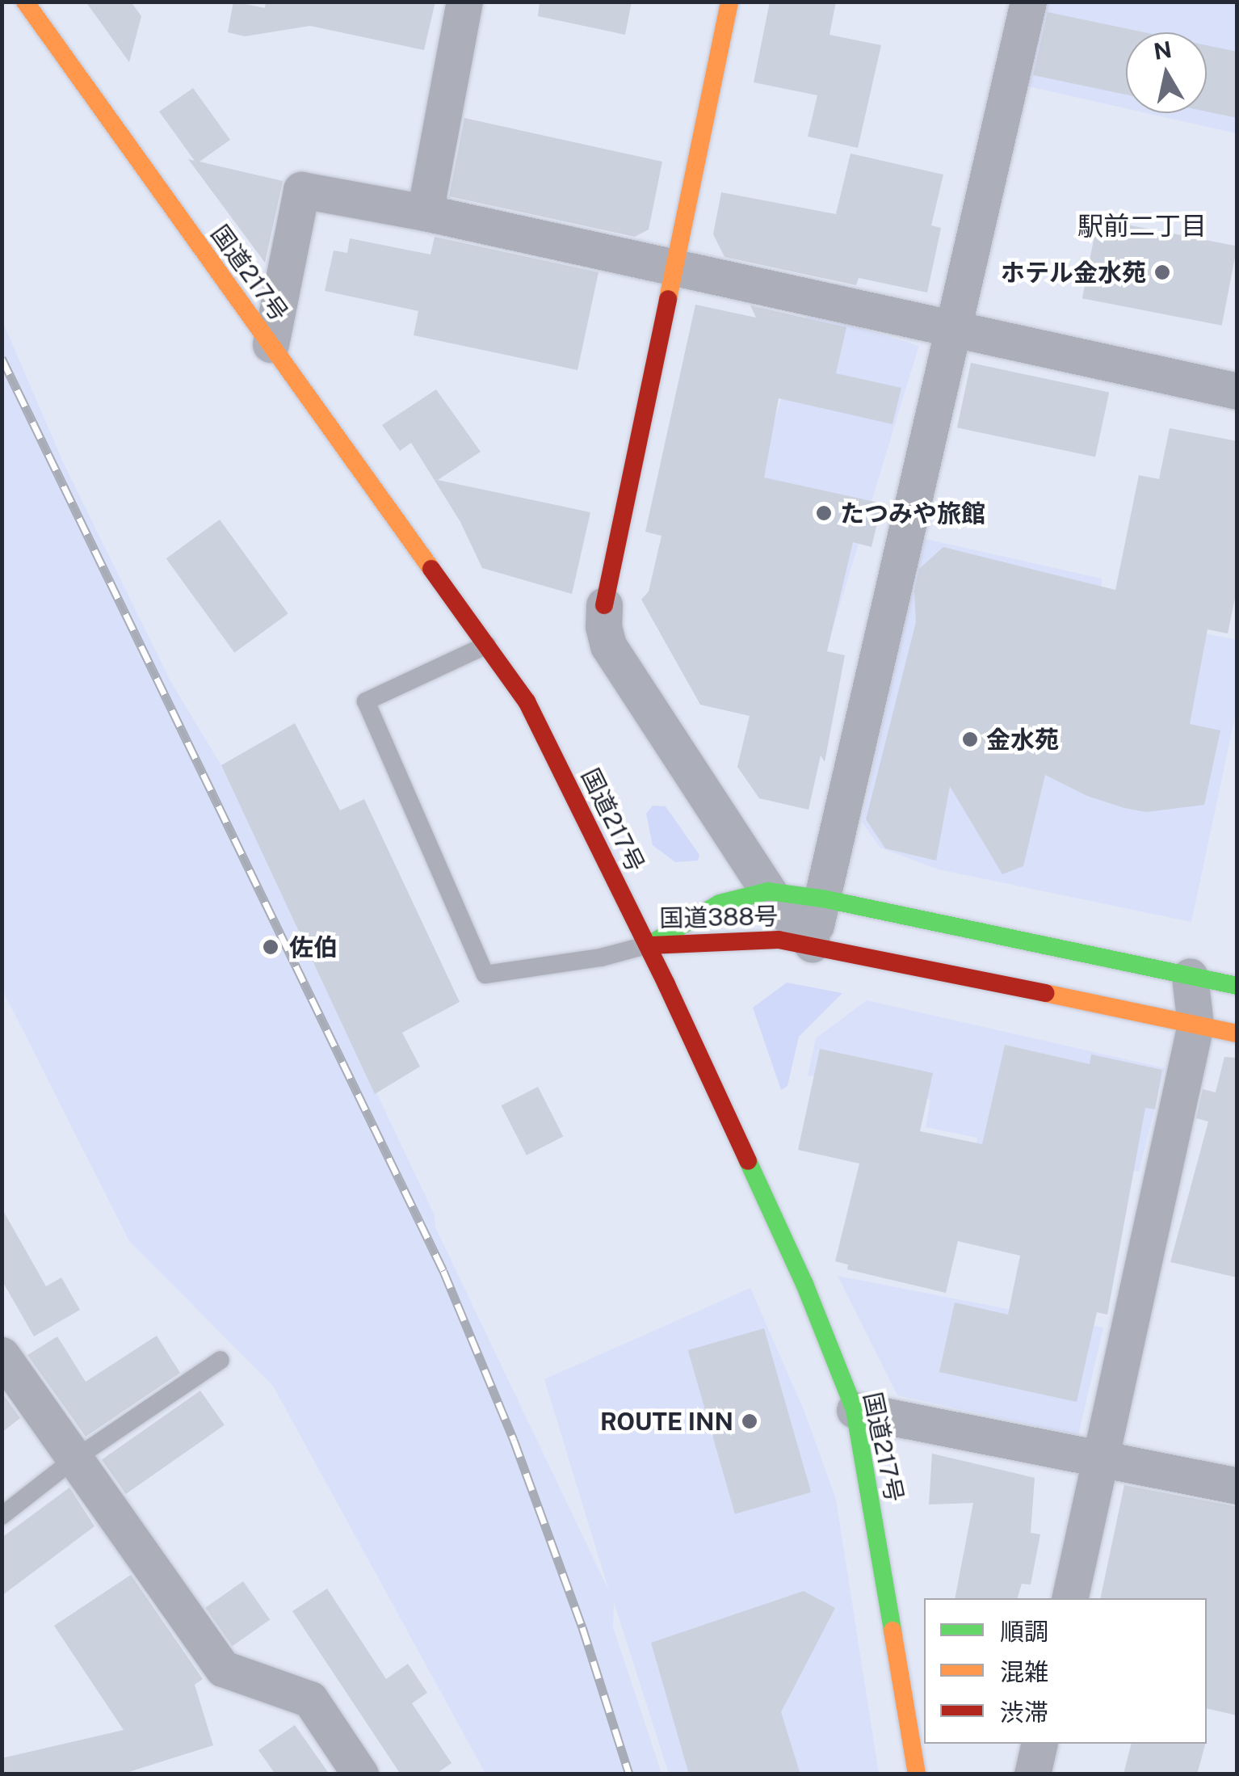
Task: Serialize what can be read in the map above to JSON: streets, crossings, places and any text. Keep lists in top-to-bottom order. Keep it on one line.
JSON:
{"streets":{"main road":["国道217号","国道388号"]},"crossings":[["国道217号","国道388号"]],"districts":["駅前二丁目"],"places":["ホテル金水苑","たつみや旅館","金水苑","佐伯","ROUTE INN"],"legend":["順調","混雑","渋滞"],"north":"top"}
